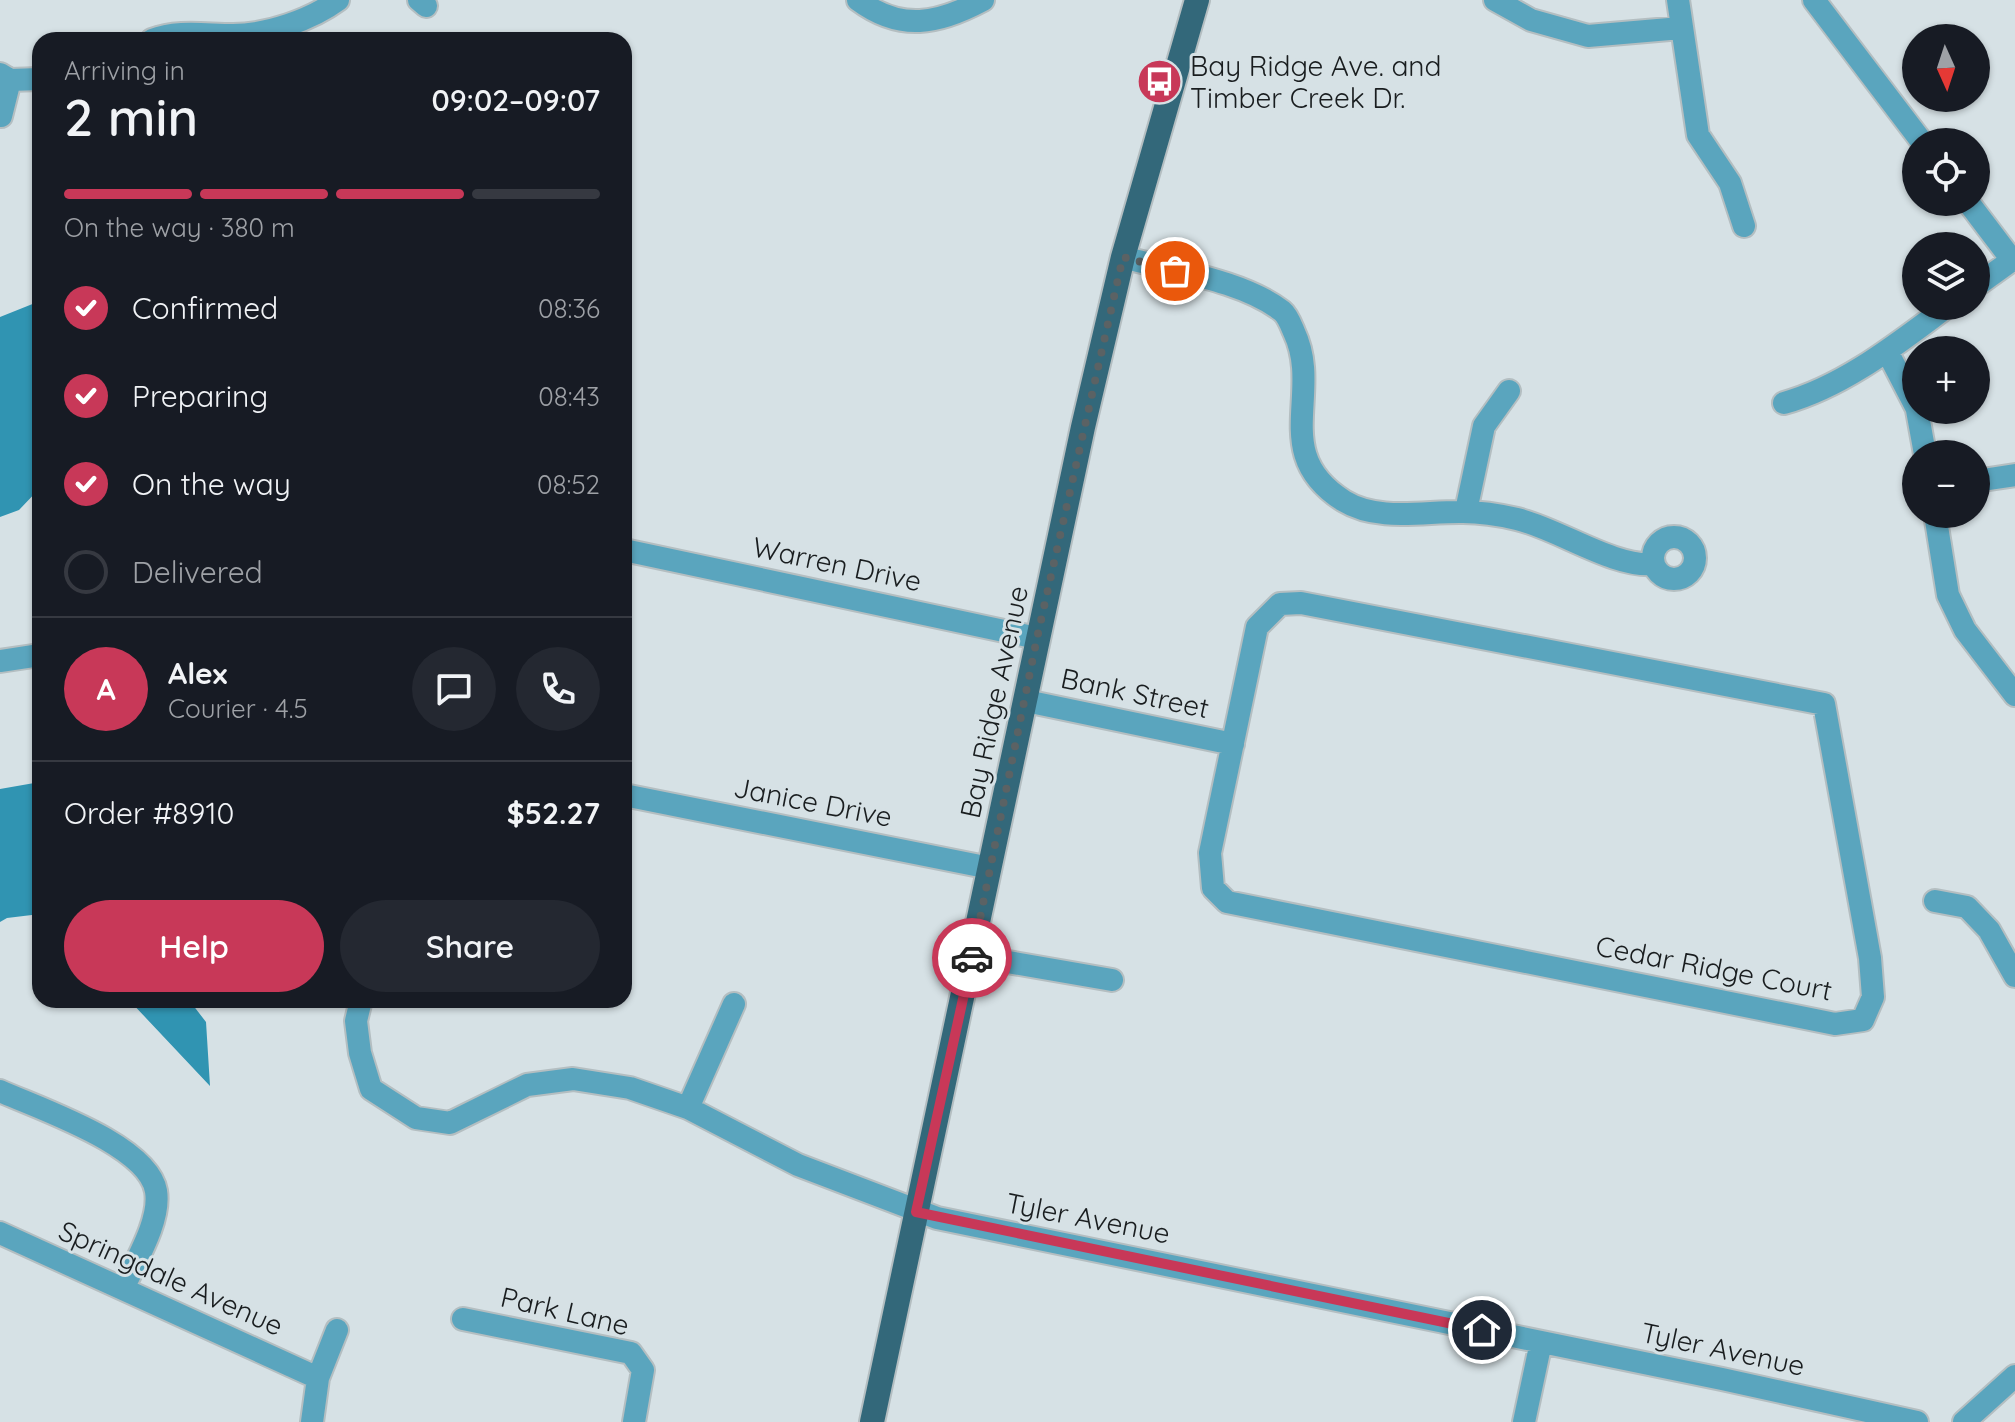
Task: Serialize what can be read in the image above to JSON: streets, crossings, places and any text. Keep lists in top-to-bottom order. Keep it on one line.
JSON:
{"streets":{"main road":["Bay Ridge Avenue"],"street":["Warren Drive","Bank Street","Janice Drive","Cedar Ridge Court","Tyler Avenue","Springdale Avenue","Park Lane"]},"crossings":[["Warren Drive","Bay Ridge Avenue"],["Bank Street","Bay Ridge Avenue"],["Bank Street","Cedar Ridge Court"],["Bay Ridge Avenue","Janice Drive"],["Bay Ridge Avenue","Tyler Avenue"]],"places":{"bus stop":["Bay Ridge Ave. and Timber Creek Dr."]},"north":"bottom","page":{"map_buttons":["+","−"],"heading":["2 min","Arriving in","09:02–09:07"],"panel":["Alex","Courier · 4.5","Order #8910","$52.27"],"bar":"On the way · 380 m","list":[["Confirmed","08:36"],["Preparing","08:43"],["On the way","08:52"],"Delivered"],"round":"A","buttons":["Help","Share"]}}
